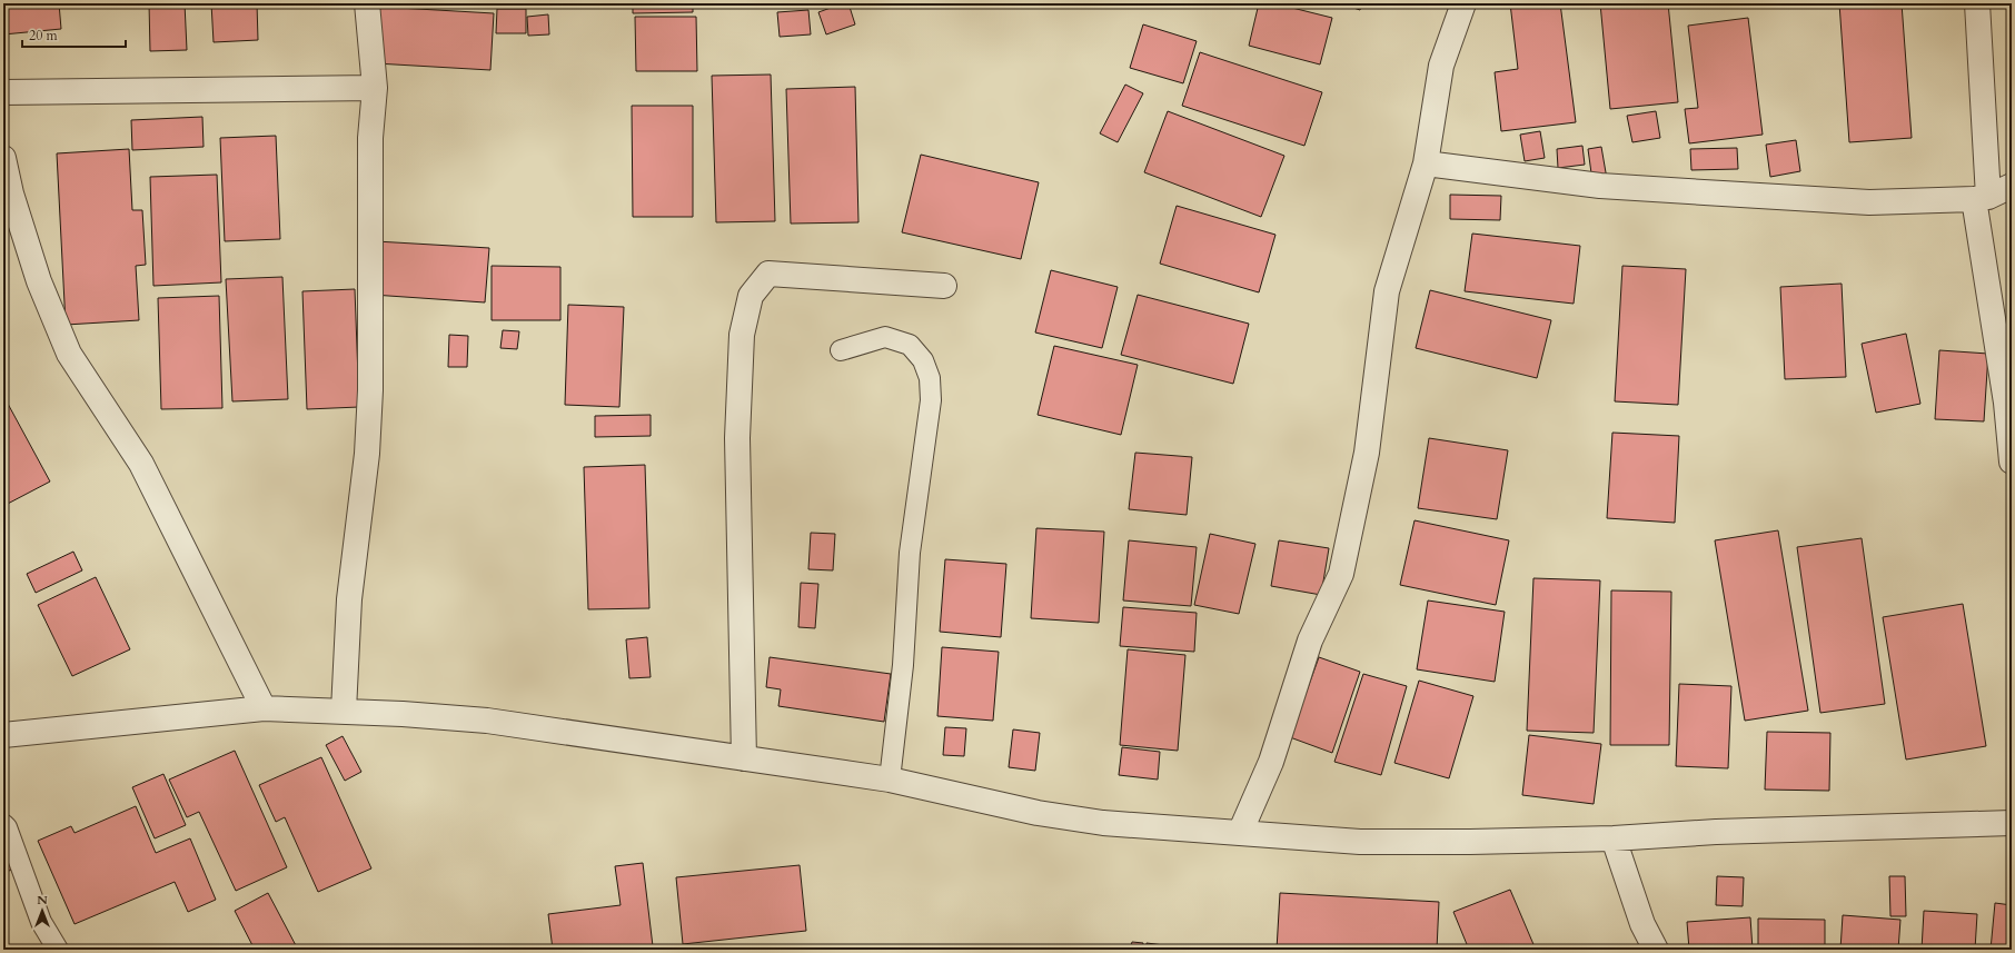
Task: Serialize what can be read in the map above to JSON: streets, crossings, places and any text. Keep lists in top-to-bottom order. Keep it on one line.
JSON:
{"scale_bar":"20 m","north":"top"}
